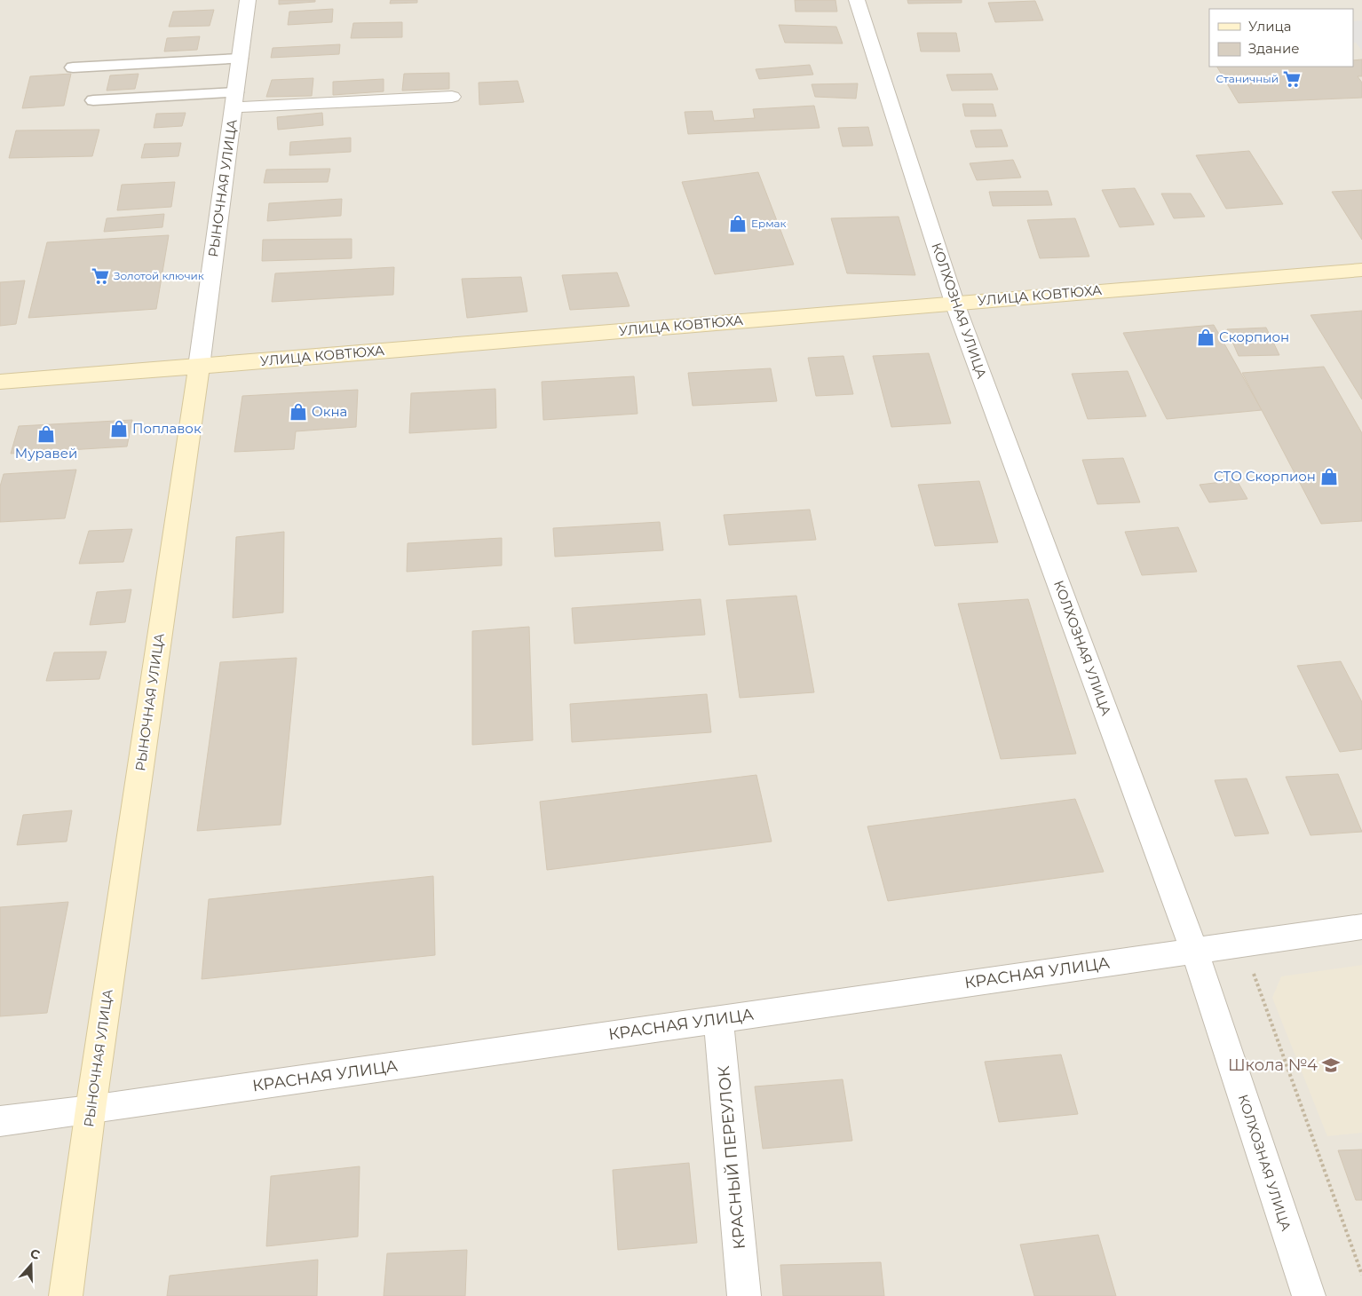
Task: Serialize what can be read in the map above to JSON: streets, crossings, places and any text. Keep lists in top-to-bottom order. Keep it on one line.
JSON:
{"streets":{"main road":["РЫНОЧНАЯ УЛИЦА","УЛИЦА КОВТЮХА"],"street":["КОЛХОЗНАЯ УЛИЦА","КРАСНАЯ УЛИЦА","КРАСНЫЙ ПЕРЕУЛОК"]},"crossings":[["РЫНОЧНАЯ УЛИЦА","УЛИЦА КОВТЮХА"],["РЫНОЧНАЯ УЛИЦА","КРАСНАЯ УЛИЦА"],["УЛИЦА КОВТЮХА","КОЛХОЗНАЯ УЛИЦА"],["КОЛХОЗНАЯ УЛИЦА","КРАСНАЯ УЛИЦА"],["КРАСНАЯ УЛИЦА","КРАСНЫЙ ПЕРЕУЛОК"]],"places":{"supermarket":["Станичный","Золотой ключик"],"shop":["Ермак","Скорпион","Окна","Поплавок","Муравей","СТО Скорпион"],"school or university":["Школа №4"]},"legend":["Улица","Здание"],"north":"top"}
